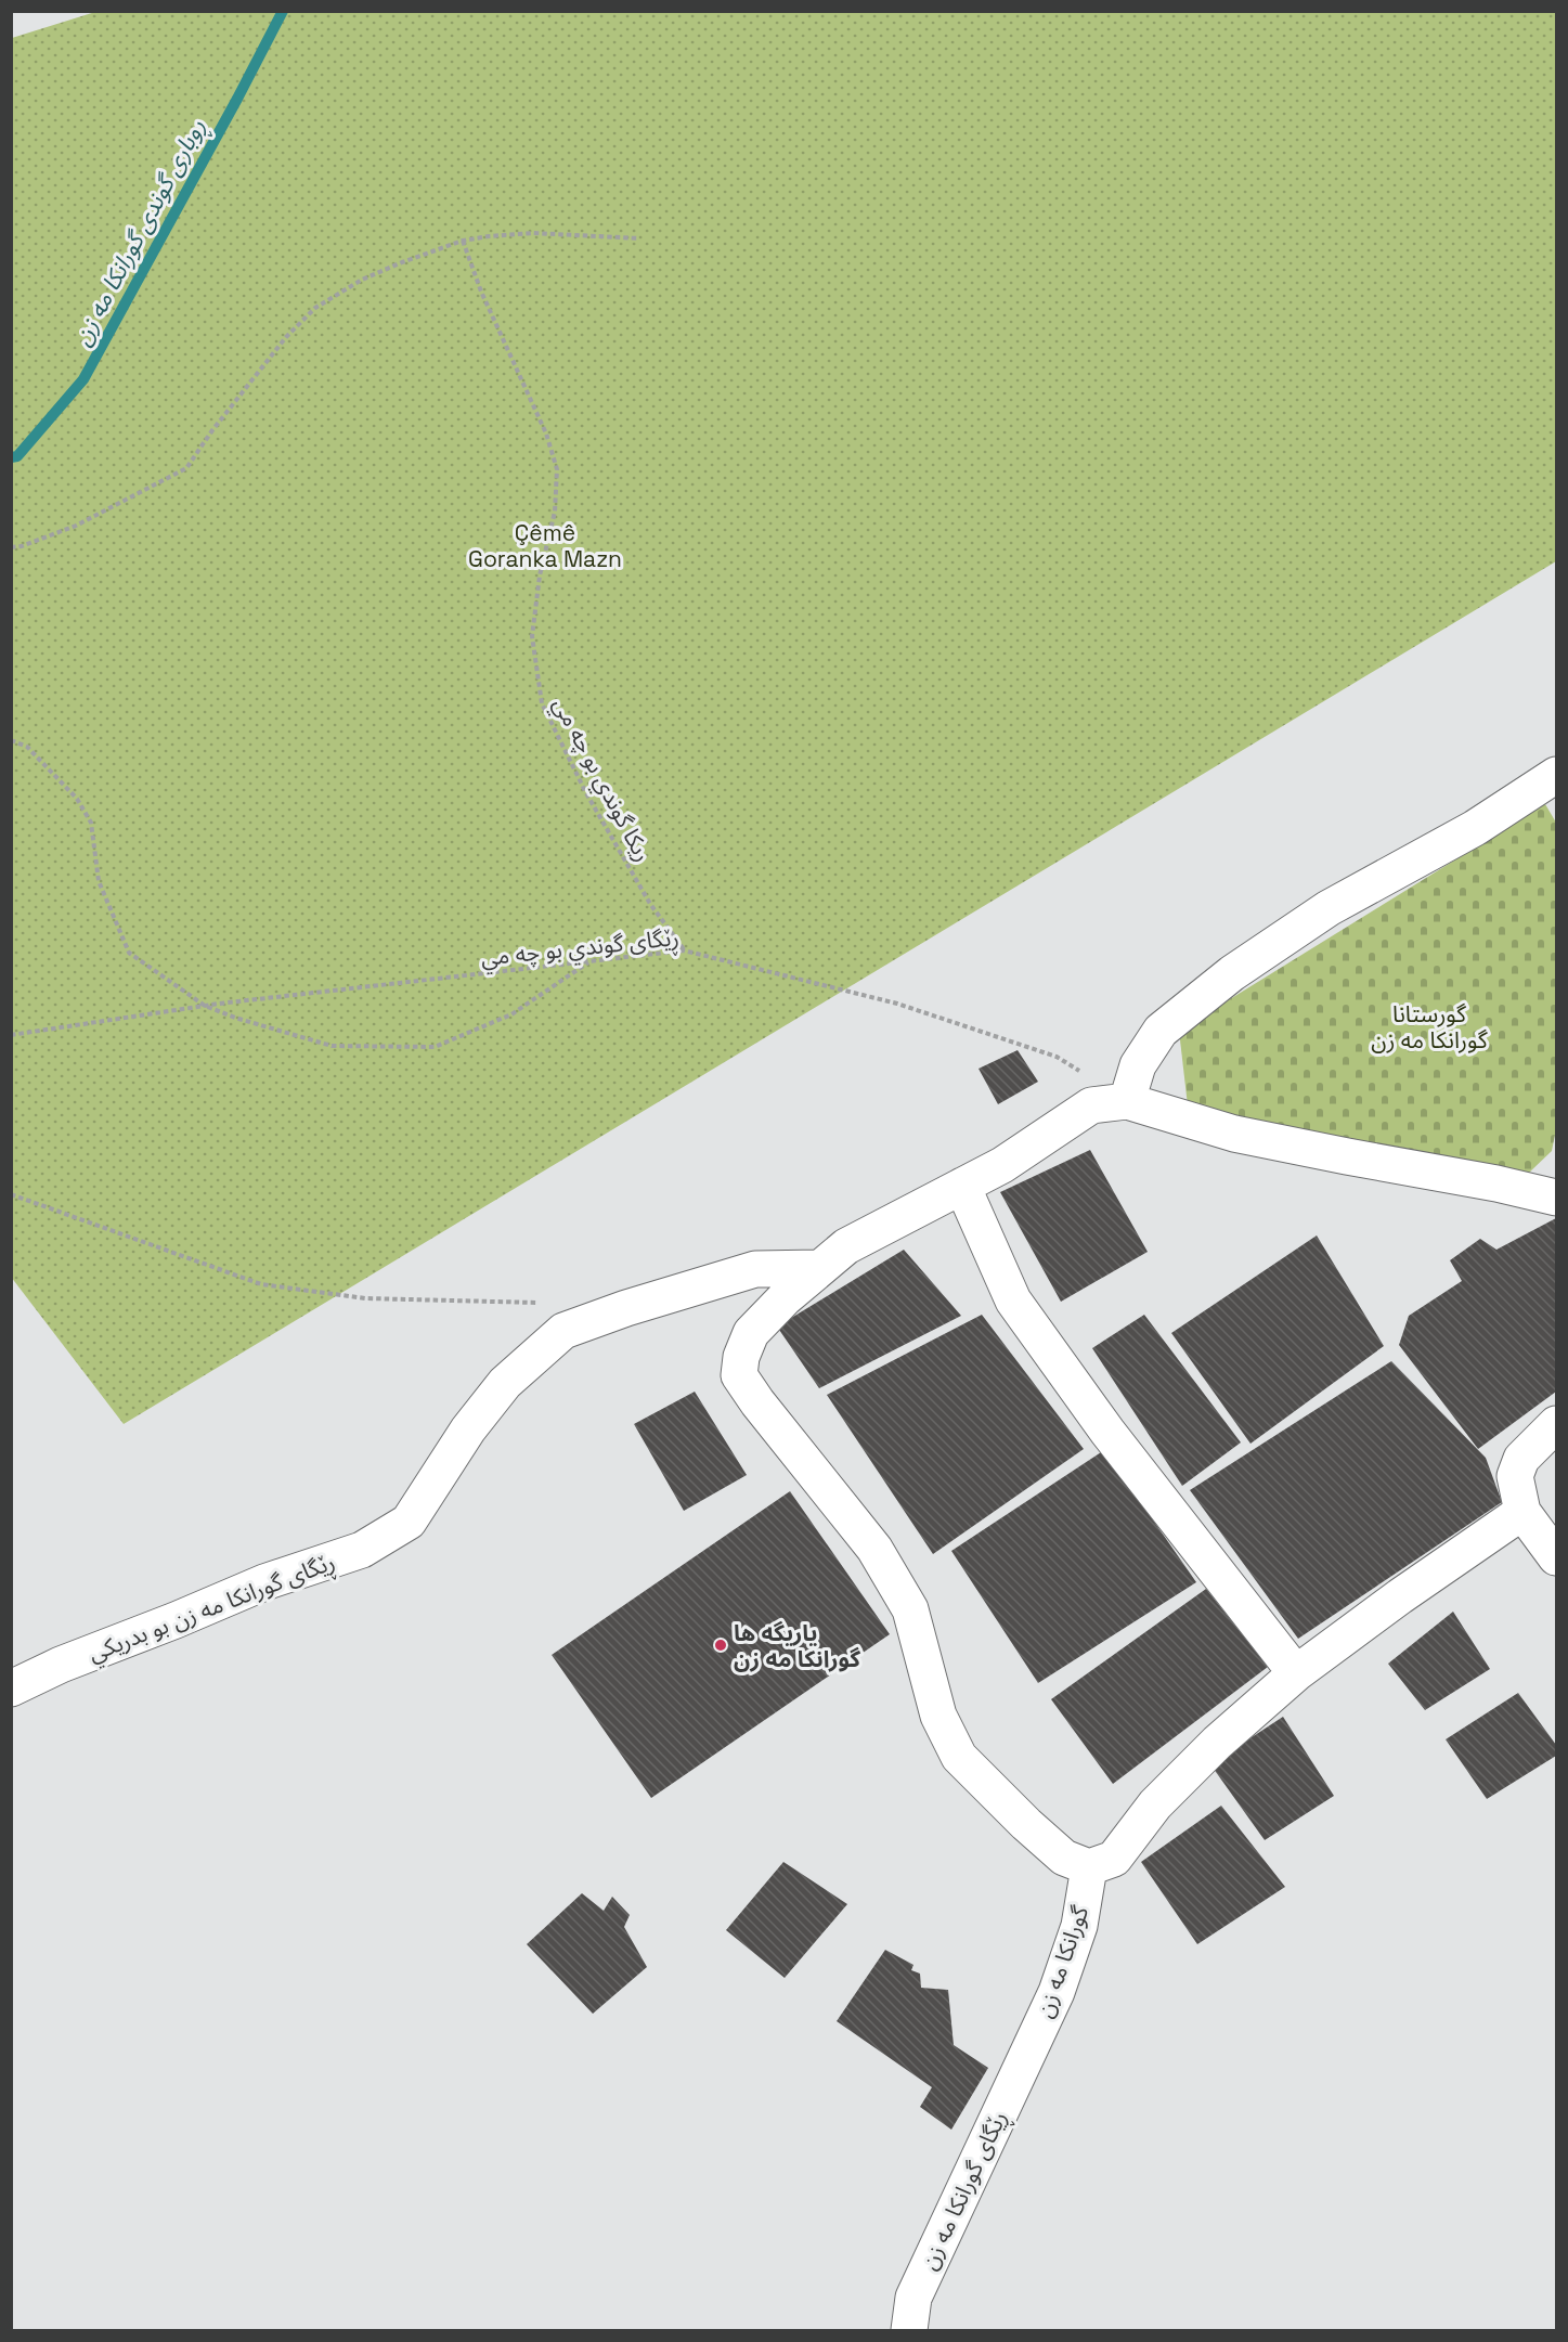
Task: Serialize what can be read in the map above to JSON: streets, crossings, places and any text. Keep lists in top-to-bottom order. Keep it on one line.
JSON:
{"streets":{"street":["ڕێگای گورانكا مه زن بو بدريكي","گورانكا مه زن","ڕێگای گورانكا مه زن"],"path":["ريكا گوندي بو چه مي","ڕێگای گوندي بو چه مي"]},"crossings":[["ريكا گوندي بو چه مي","ڕێگای گوندي بو چه مي"],["گورانكا مه زن","ڕێگای گورانكا مه زن"]],"water":["ڕوباری گوندی گورانكا مه زن"],"parks":["Çêmê Goranka Mazn","گورستانا گورانكا مه زن"],"places":["ياريگه ها گورانكا مه زن"]}
